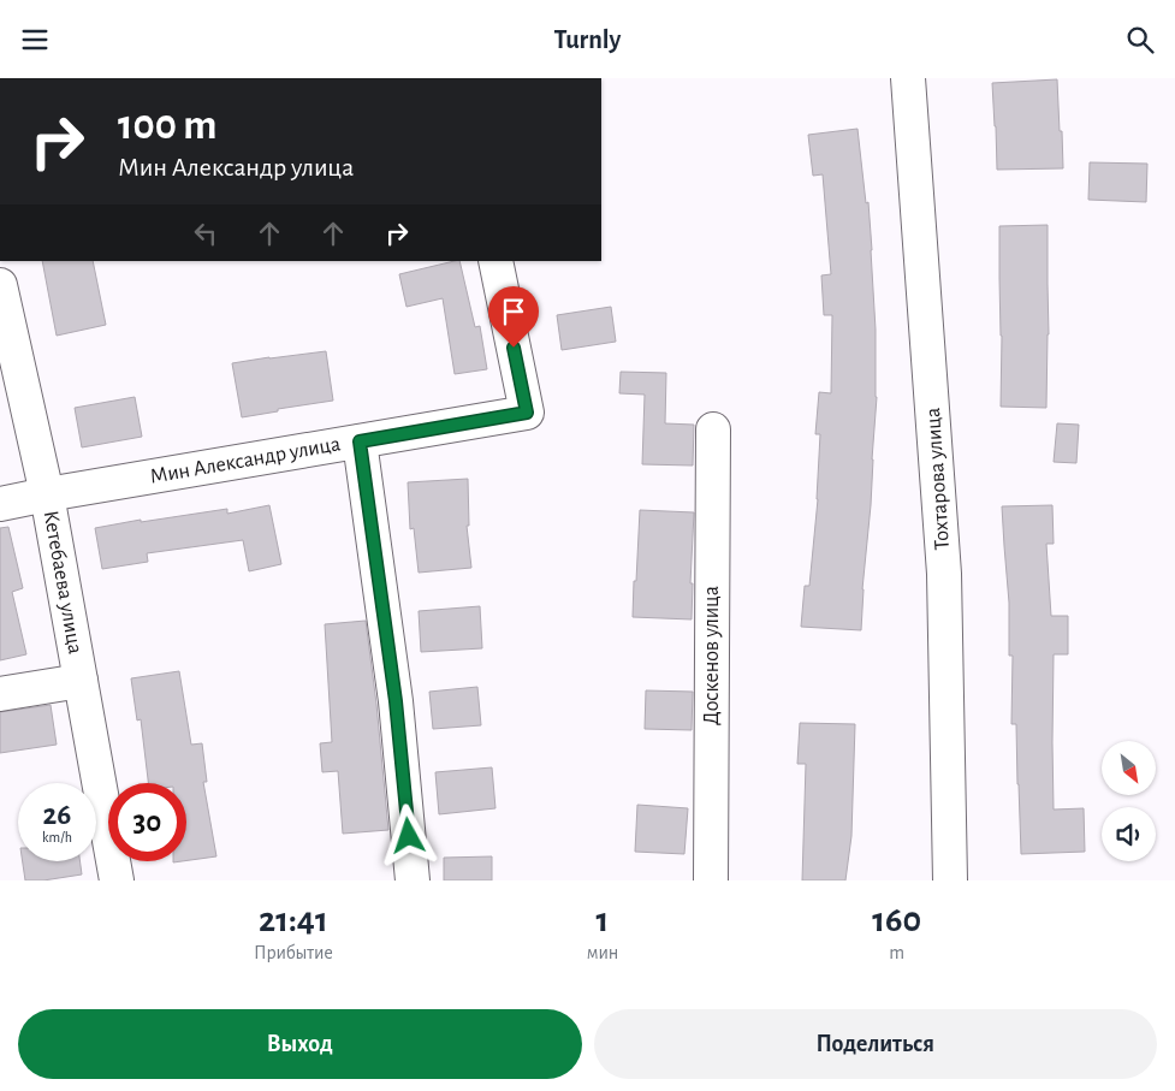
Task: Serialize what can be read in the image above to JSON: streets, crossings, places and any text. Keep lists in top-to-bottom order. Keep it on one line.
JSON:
{"streets":{"street":["Мин Александр улица","Тохтарова улица","Кетебаева улица","Доскенов улица"]},"crossings":[["Мин Александр улица","Кетебаева улица"]],"north":"bottom right","page":{"header":"Turnly","turn":["100 m","Мин Александр улица"],"speed":"26 km/h","limit":"30","eta":["21:41","Прибытие","1","мин","160","m"],"buttons":["Выход","Поделиться"]}}
